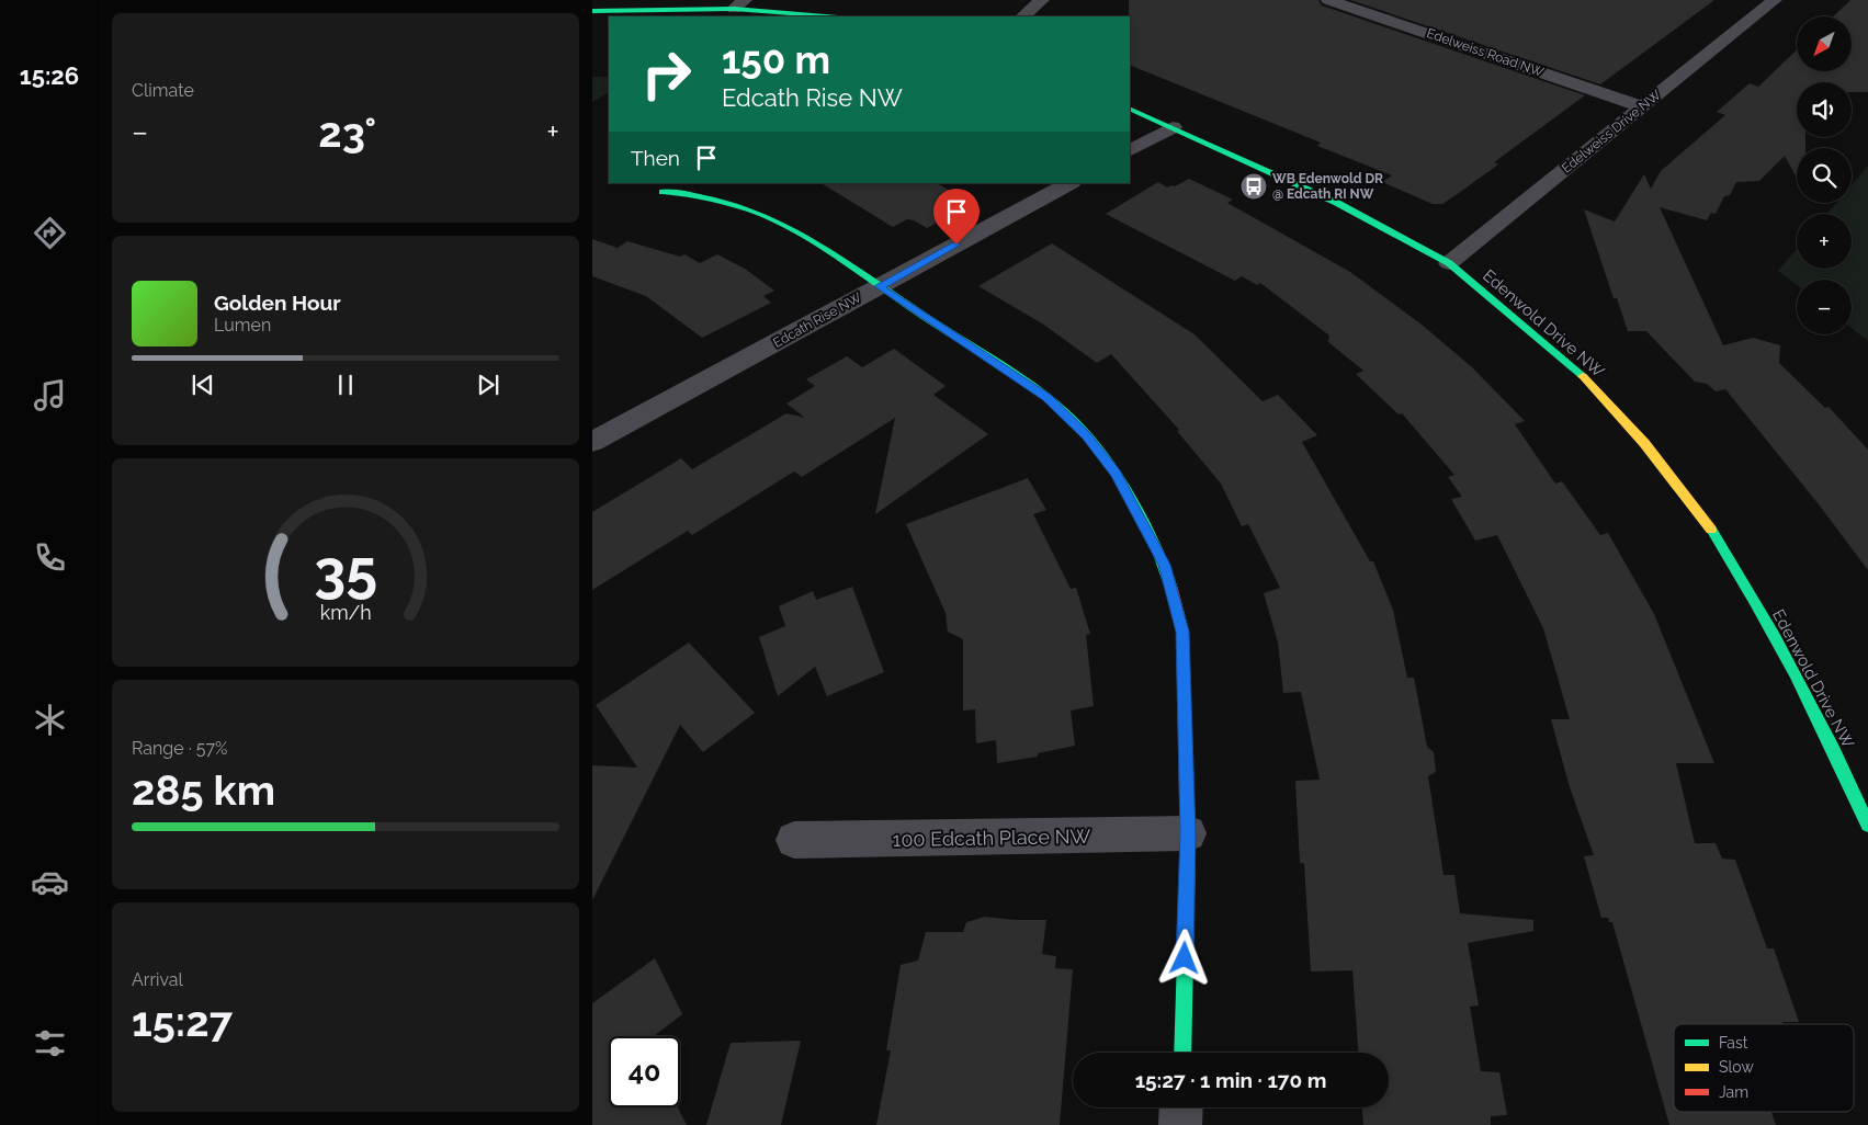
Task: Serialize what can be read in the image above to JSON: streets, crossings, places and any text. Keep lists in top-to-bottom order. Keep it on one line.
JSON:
{"streets":{"street":["Edelweiss Road NW","Edelweiss Drive NW","Edcath Rise NW","Edenwold Drive NW","100 Edcath Place NW"]},"crossings":[["Edelweiss Road NW","Edelweiss Drive NW"],["Edelweiss Drive NW","Edenwold Drive NW"]],"places":{"bus stop":["WB Edenwold DR @ Edcath RI NW"]},"legend":["Fast","Slow","Jam"],"north":"bottom left","page":{"tabs":"15:26","tile":["Climate",["Range · 57%","285 km"],["Arrival","15:27"]],"map_buttons":["+","−"],"turn":["150 m","Edcath Rise NW"],"heat":["−","23°","+"],"then":"Then","song":["Golden Hour","Lumen"],"limit":"40","trip":"15:27 · 1 min · 170 m","gauge":["35","km/h"]}}
